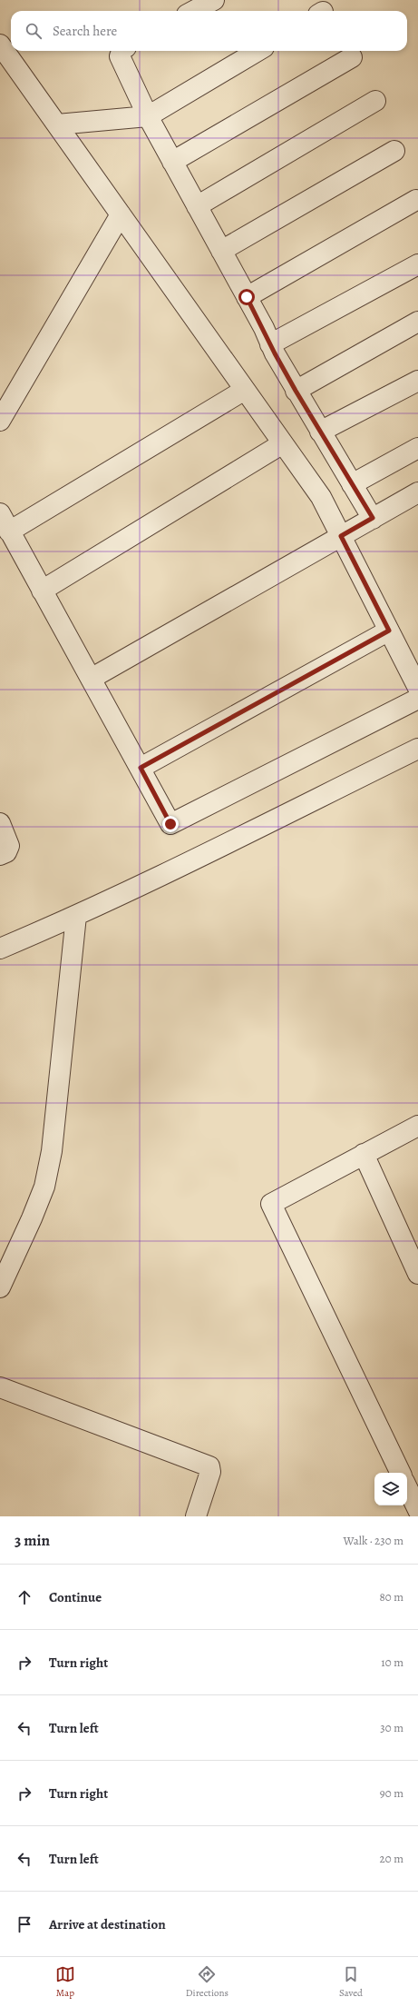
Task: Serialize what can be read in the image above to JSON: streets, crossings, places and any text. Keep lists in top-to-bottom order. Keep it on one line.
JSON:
{"page":{"search":"Search here","heading":["3 min","Walk · 230 m"],"list":[["Continue","80 m"],["Turn right","10 m"],["Turn left","30 m"],["Turn right","90 m"],["Turn left","20 m"],"Arrive at destination"],"nav":["Map","Directions","Saved"]}}
